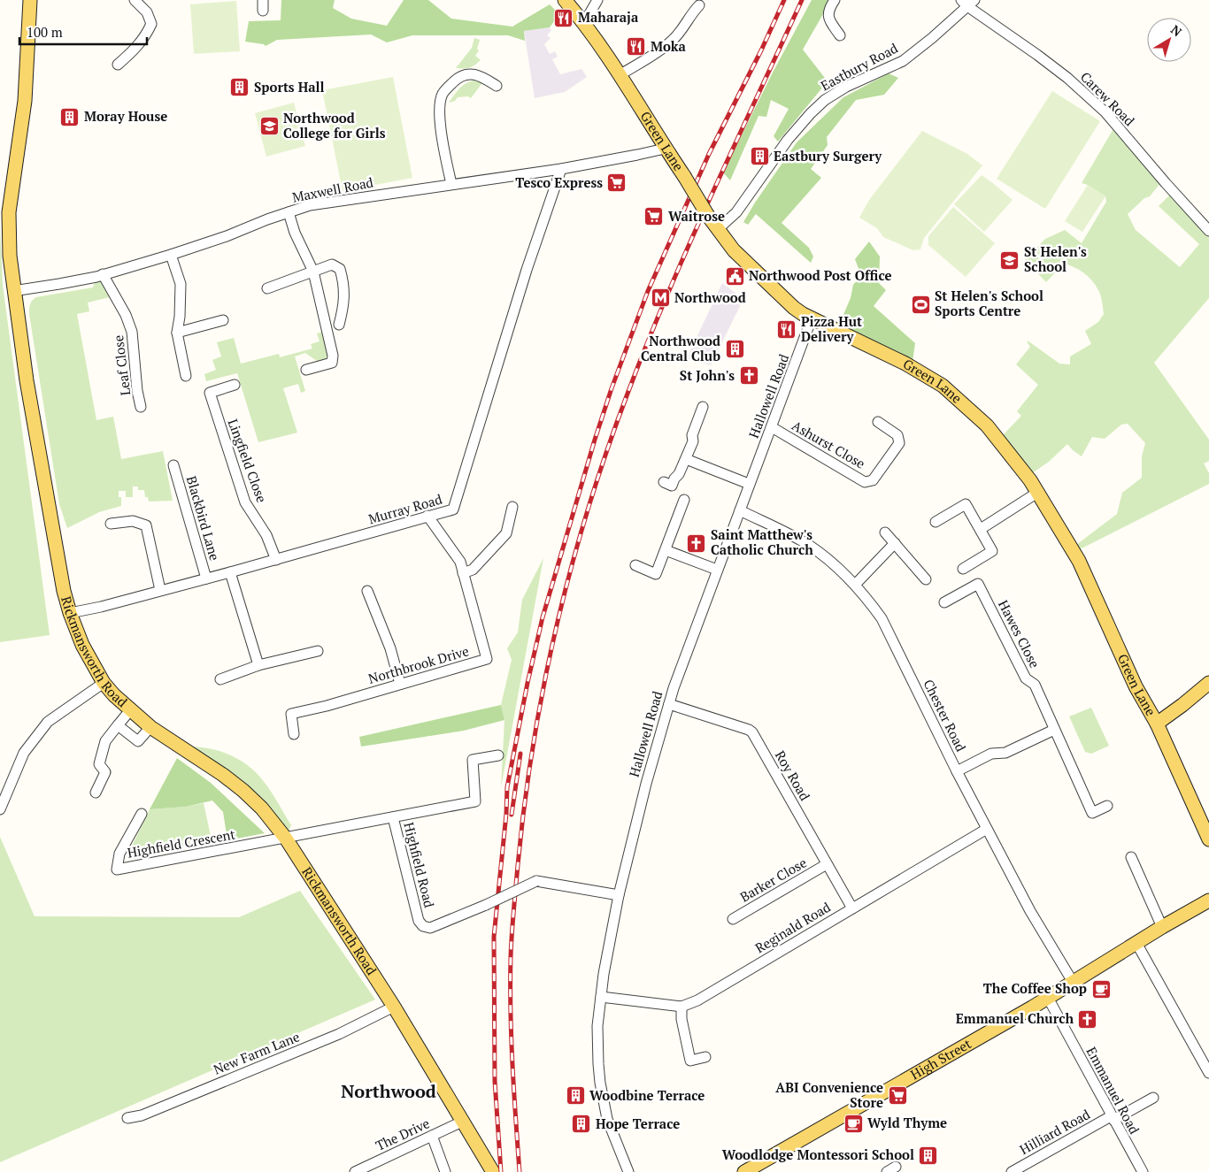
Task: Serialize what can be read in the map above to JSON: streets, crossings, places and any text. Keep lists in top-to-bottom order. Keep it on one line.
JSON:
{"streets":{"main road":["Green Lane","Rickmansworth Road","High Street"],"street":["Eastbury Road","Carew Road","Maxwell Road","Leaf Close","Hallowell Road","Ashurst Close","Lingfield Close","Murray Road","Blackbird Lane","Hawes Close","Northbrook Drive","Chester Road","Roy Road","Highfield Crescent","Highfield Road","Barker Close","Reginald Road","New Farm Lane","Emmanuel Road","Hilliard Road","The Drive"]},"crossings":[["Eastbury Road","Carew Road"],["Eastbury Road","Green Lane"],["Green Lane","Maxwell Road"],["Green Lane","Hallowell Road"],["Maxwell Road","Leaf Close"],["Maxwell Road","Murray Road"],["Maxwell Road","Rickmansworth Road"],["Hallowell Road","Ashurst Close"],["Hallowell Road","Chester Road"],["Hallowell Road","Roy Road"],["Hallowell Road","Highfield Road"],["Lingfield Close","Murray Road"],["Murray Road","Blackbird Lane"],["Murray Road","Rickmansworth Road"],["Rickmansworth Road","Highfield Crescent"],["Rickmansworth Road","Highfield Road"],["Rickmansworth Road","New Farm Lane"],["Rickmansworth Road","The Drive"],["Chester Road","Reginald Road"],["Chester Road","High Street"],["Roy Road","Barker Close"],["Roy Road","Reginald Road"],["Highfield Crescent","Highfield Road"],["High Street","Emmanuel Road"],["Emmanuel Road","Hilliard Road"]],"districts":["Northwood"],"places":{"restaurant":["Maharaja","Moka","Pizza Hut Delivery"],"building":["Sports Hall","Moray House","Eastbury Surgery","Northwood Central Club","Woodbine Terrace","Hope Terrace","Woodlodge Montessori School"],"school or university":["Northwood College for Girls","St Helen's School"],"supermarket":["Tesco Express","Waitrose","ABI Convenience Store"],"public building":["Northwood Post Office"],"metro station":["Northwood"],"sports":["St Helen's School Sports Centre"],"church":["St John's","Saint Matthew's Catholic Church","Emmanuel Church"],"cafe":["The Coffee Shop","Wyld Thyme"]},"scale_bar":"100 m","north":"top right"}
